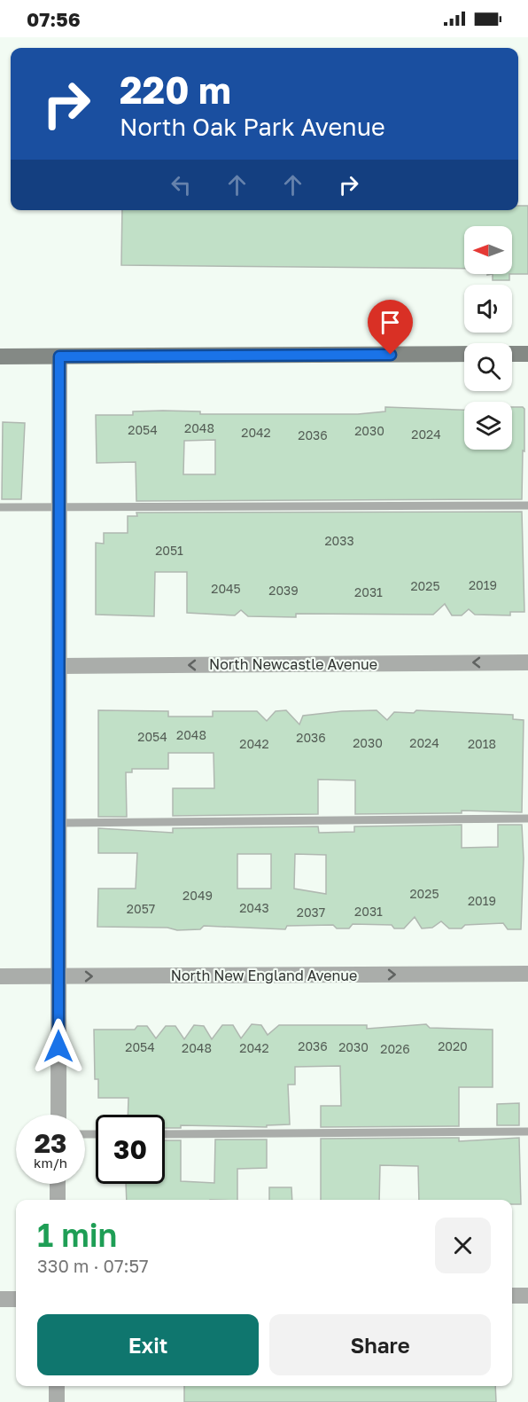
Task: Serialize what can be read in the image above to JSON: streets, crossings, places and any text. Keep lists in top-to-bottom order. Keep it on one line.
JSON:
{"streets":{"street":["North Newcastle Avenue","North New England Avenue"]},"one_way":["North Newcastle Avenue","North New England Avenue"],"house_numbers":["2048","2054","2030","2042","2024","2036","2033","2051","2019","2025","2045","2039","2031","2048","2054","2036","2030","2024","2042","2018","2025","2049","2019","2043","2057","2031","2037","2036","2020","2054","2030","2048","2042","2026"],"north":"left","page":{"status":"07:56","turn":["220 m","North Oak Park Avenue"],"speed":"23 km/h","limit":"30","heading":["1 min","330 m · 07:57"],"buttons":["Exit","Share"]}}
